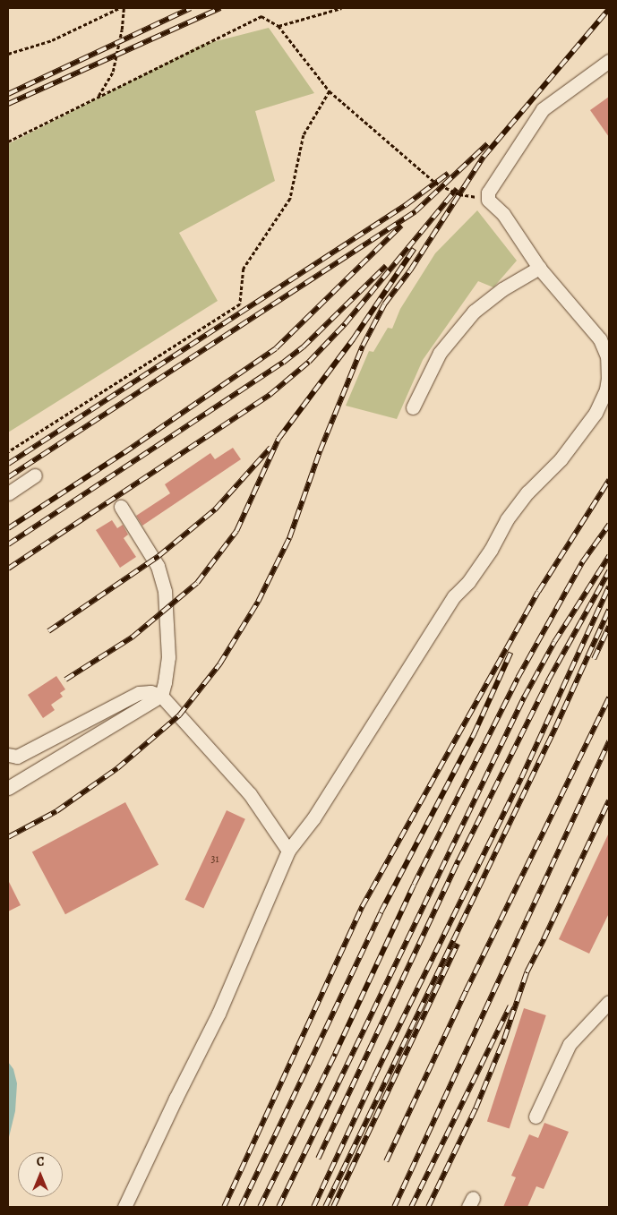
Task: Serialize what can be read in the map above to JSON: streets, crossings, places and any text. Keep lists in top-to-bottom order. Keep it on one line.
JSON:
{"house_numbers":["31"],"north":"top"}
